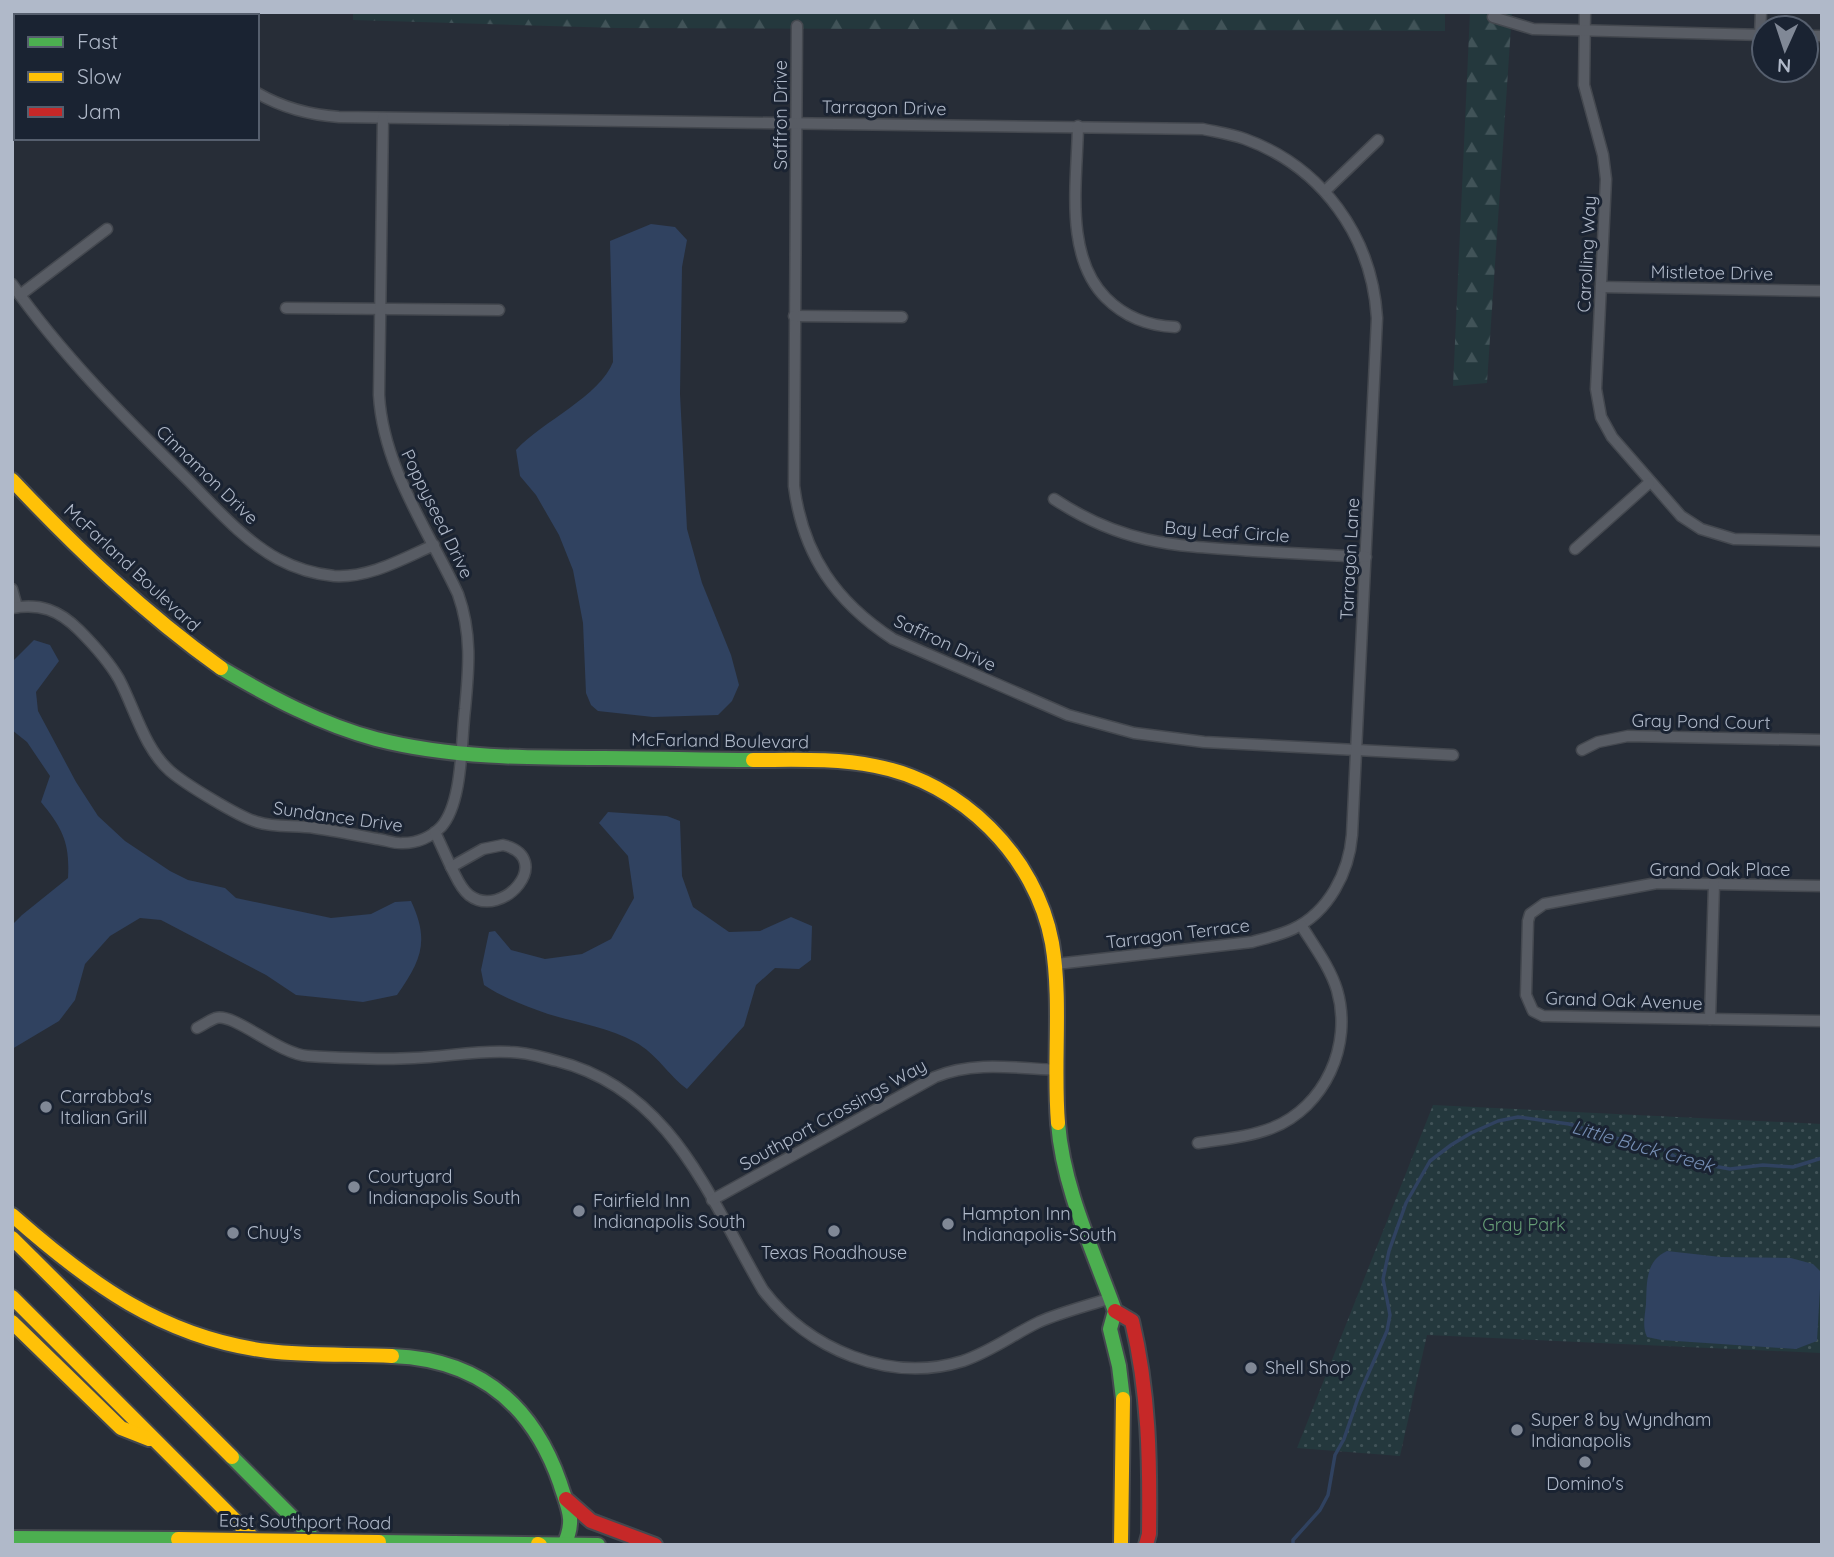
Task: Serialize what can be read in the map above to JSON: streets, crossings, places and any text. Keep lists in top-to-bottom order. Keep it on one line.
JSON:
{"streets":{"main road":["McFarland Boulevard","East Southport Road"],"street":["Tarragon Drive","Saffron Drive","Carolling Way","Mistletoe Drive","Cinnamon Drive","Poppyseed Drive","Bay Leaf Circle","Tarragon Lane","Gray Pond Court","Sundance Drive","Grand Oak Place","Tarragon Terrace","Grand Oak Avenue","Southport Crossings Way"]},"crossings":[["Tarragon Drive","Saffron Drive"],["Tarragon Drive","Poppyseed Drive"],["Tarragon Drive","Tarragon Lane"],["Saffron Drive","Tarragon Lane"],["Carolling Way","Mistletoe Drive"],["Cinnamon Drive","Poppyseed Drive"],["Poppyseed Drive","McFarland Boulevard"],["Bay Leaf Circle","Tarragon Lane"],["Tarragon Lane","Tarragon Terrace"],["McFarland Boulevard","Tarragon Terrace"],["McFarland Boulevard","Southport Crossings Way"],["Grand Oak Place","Grand Oak Avenue"]],"water":["Little Buck Creek"],"parks":["Gray Park"],"places":["Carrabba's Italian Grill","Courtyard Indianapolis South","Fairfield Inn Indianapolis South","Hampton Inn Indianapolis-South","Texas Roadhouse","Chuy's","Shell Shop","Super 8 by Wyndham Indianapolis","Domino's"],"legend":["Fast","Slow","Jam"],"north":"bottom"}
